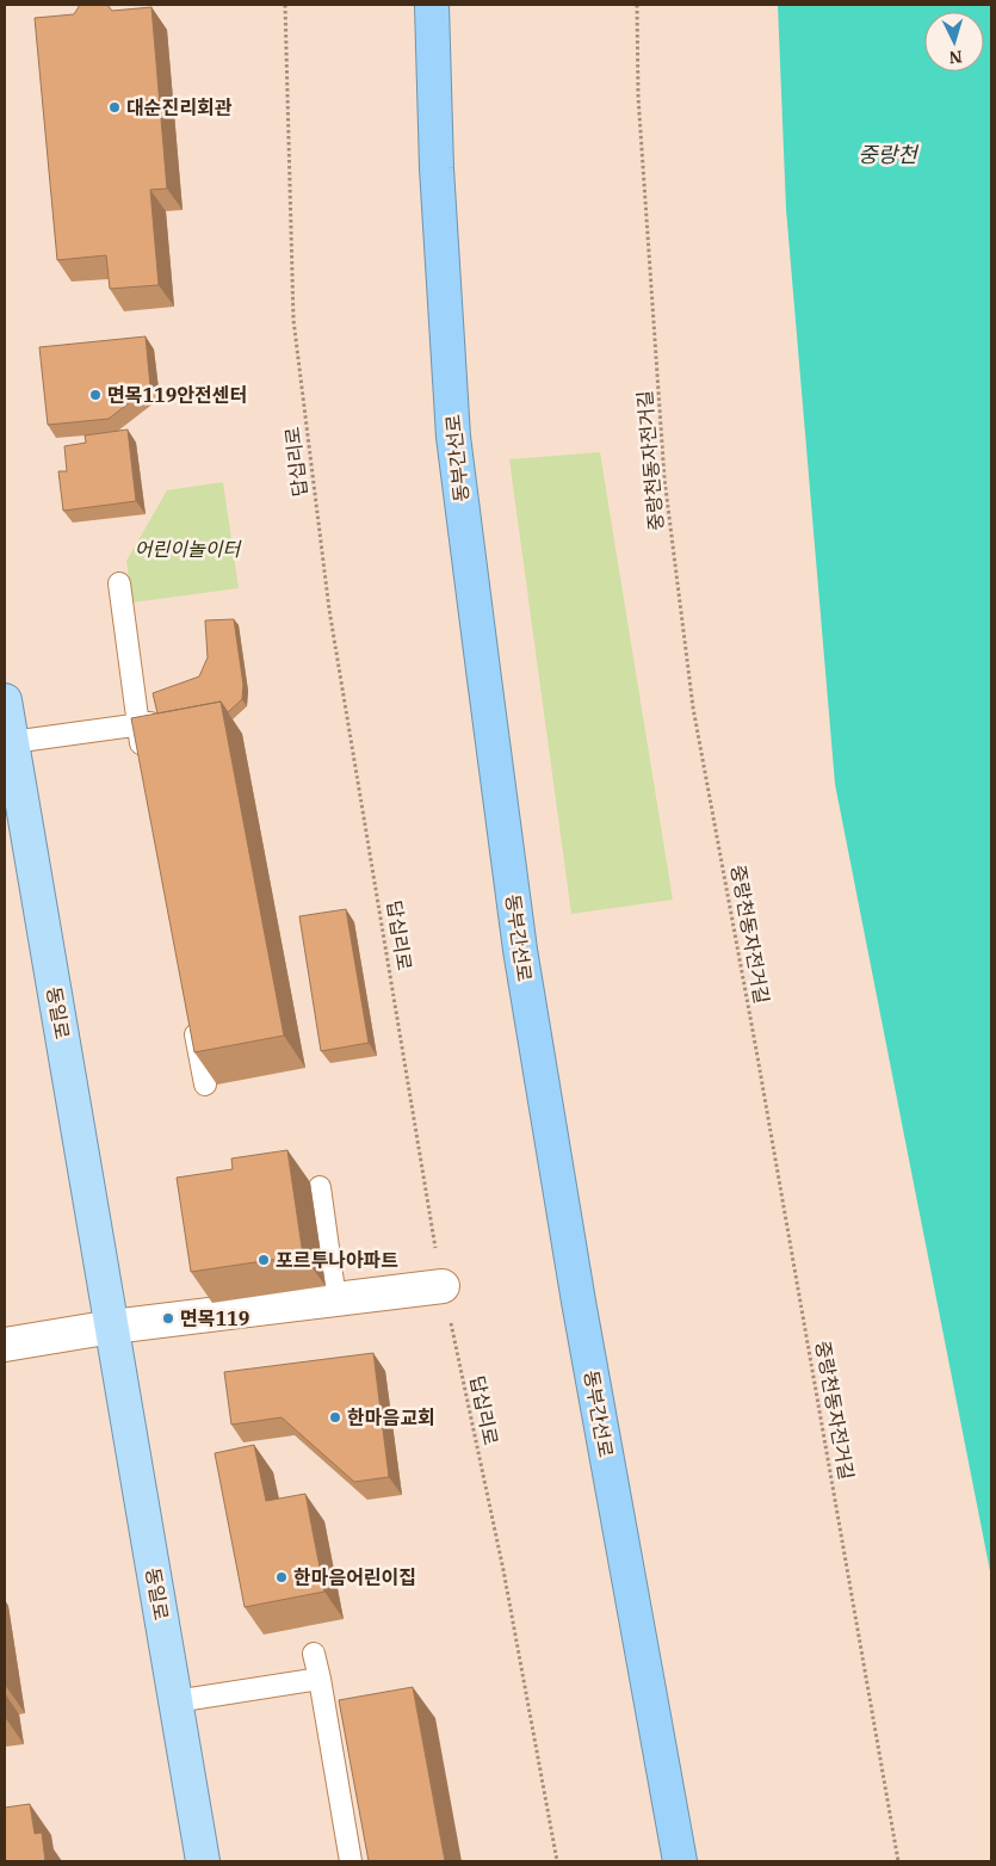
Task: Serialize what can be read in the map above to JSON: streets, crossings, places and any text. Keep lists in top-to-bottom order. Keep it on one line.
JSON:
{"streets":{"highway":["동부간선로"],"main road":["동일로"],"path":["중랑천동자전거길","답십리로"]},"water":["중랑천"],"parks":["어린이놀이터"],"places":["대순진리회관","면목119안전센터","포르투나아파트","면목119","한마음교회","한마음어린이집"],"north":"bottom"}
